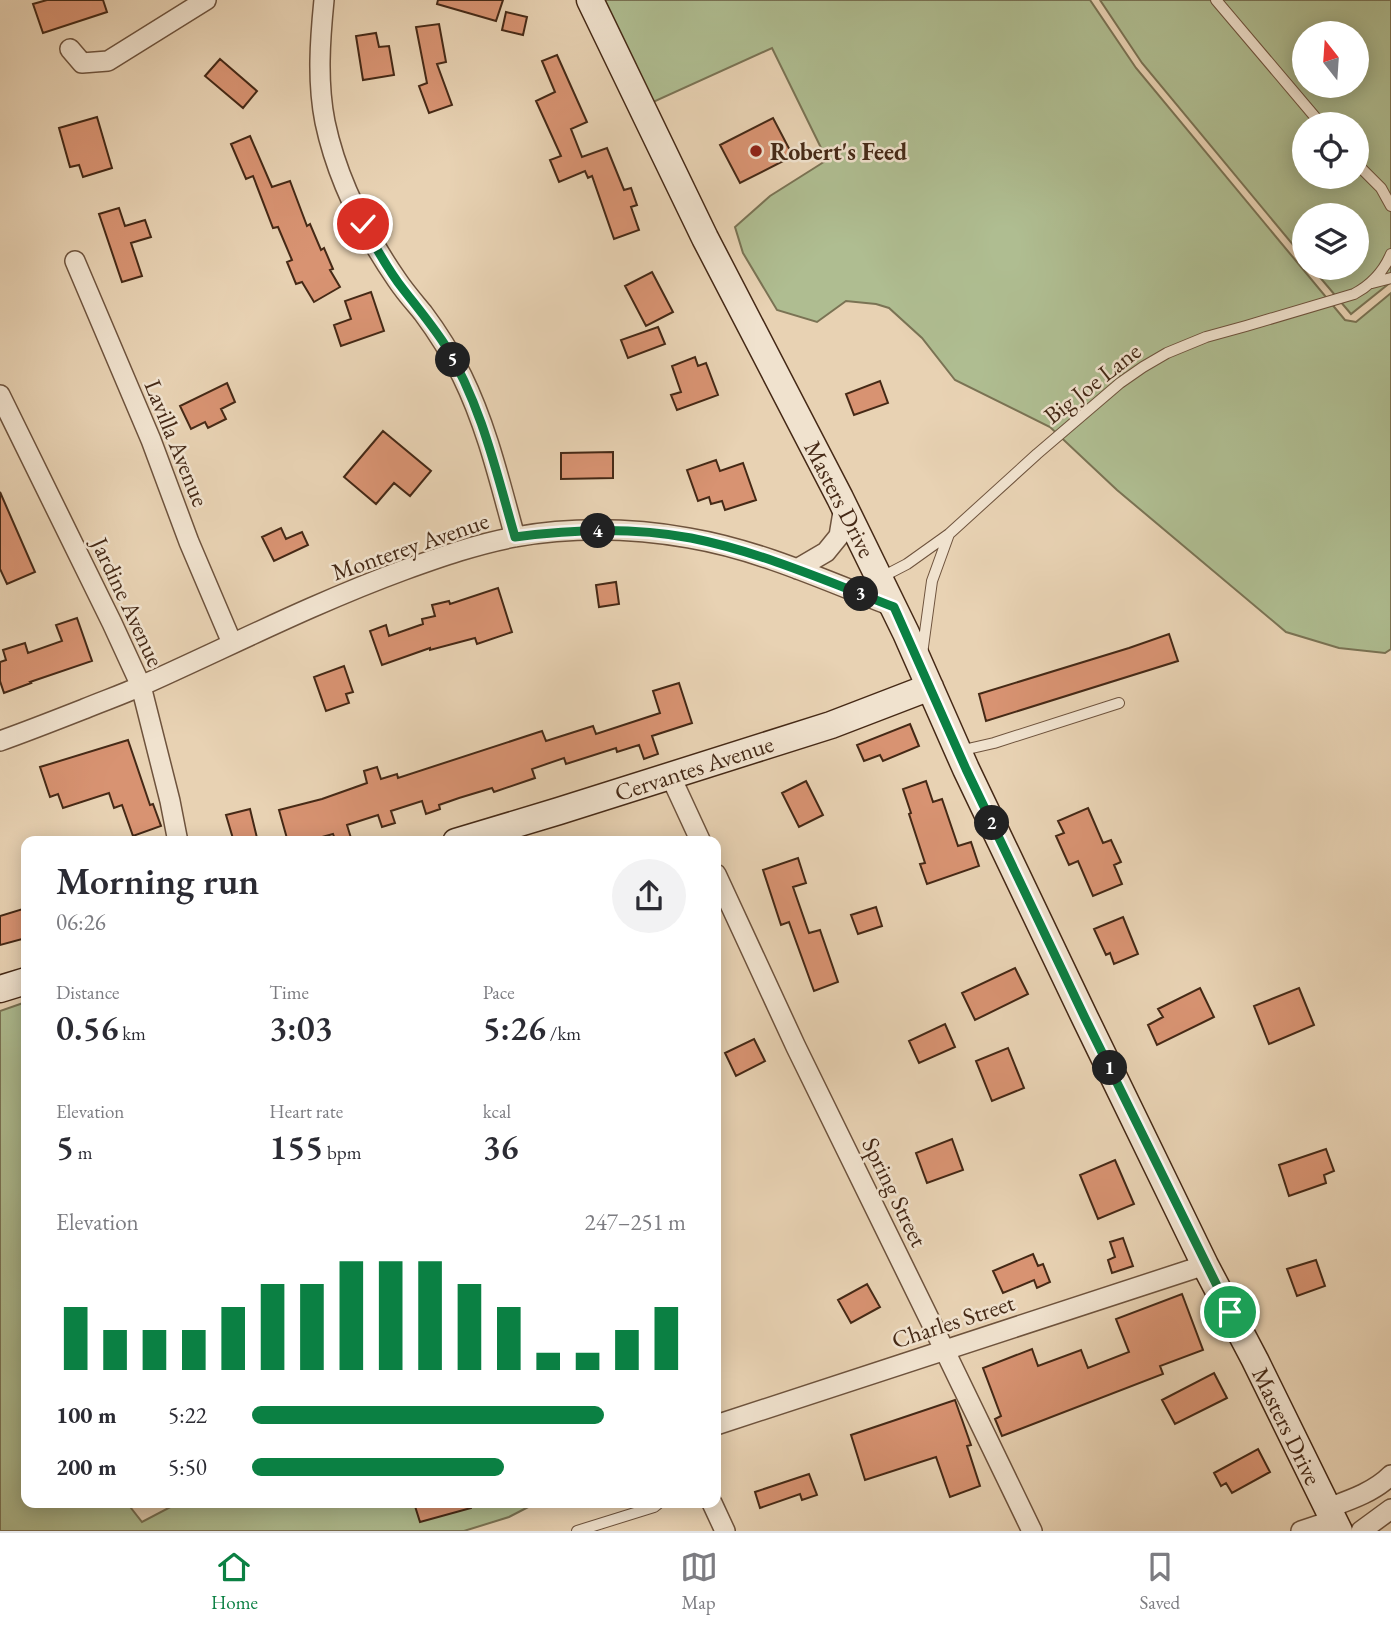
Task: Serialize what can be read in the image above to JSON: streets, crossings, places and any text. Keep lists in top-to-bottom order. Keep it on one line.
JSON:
{"streets":{"street":["Lavilla Avenue","Masters Drive","Monterey Avenue","Jardine Avenue","Cervantes Avenue","Spring Street","Charles Street"],"lane":["Big Joe Lane"]},"crossings":[["Big Joe Lane","Masters Drive"],["Lavilla Avenue","Monterey Avenue"],["Masters Drive","Monterey Avenue"],["Masters Drive","Cervantes Avenue"],["Masters Drive","Charles Street"],["Monterey Avenue","Jardine Avenue"],["Spring Street","Charles Street"]],"places":["Robert's Feed"],"north":"top","page":{"pins":["5","4","3","2","1"],"heading":["Morning run","06:26"],"stats":[["Distance","0.56 km"],["Time","3:03"],["Pace","5:26 /km"],["Elevation","5 m"],["Heart rate","155 bpm"],["kcal","36"]],"chart":["Elevation","247–251 m"],"list":[{"name":"100 m","note":"5:22"},{"name":"200 m","note":"5:50"}],"tabs":["Home","Map","Saved"]}}
